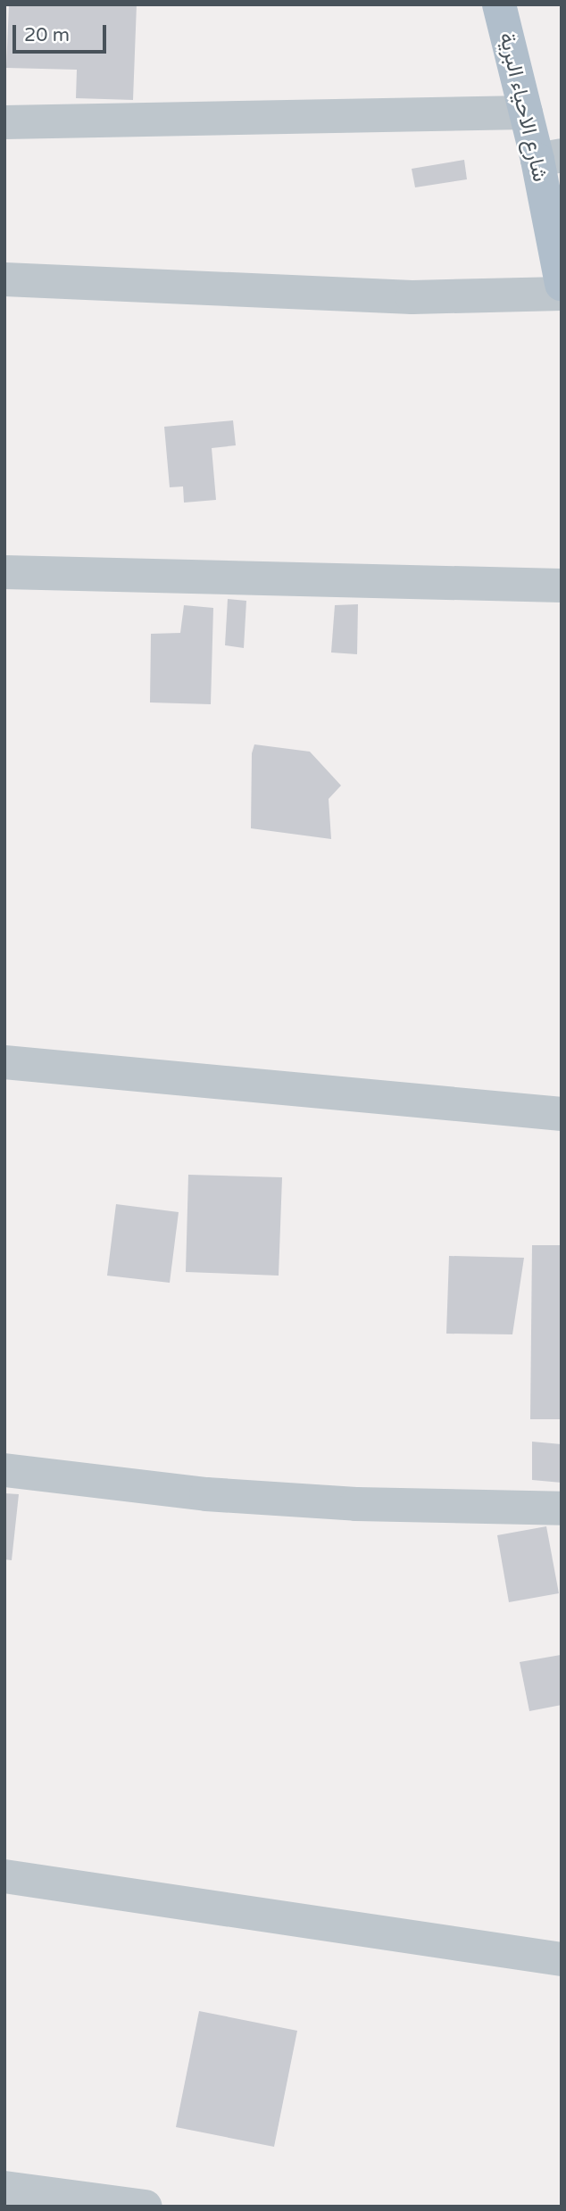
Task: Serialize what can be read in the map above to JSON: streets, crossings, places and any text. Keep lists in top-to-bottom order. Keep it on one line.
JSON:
{"streets":{"main road":["شارع الاحياء البرية"]},"scale_bar":"20 m"}
